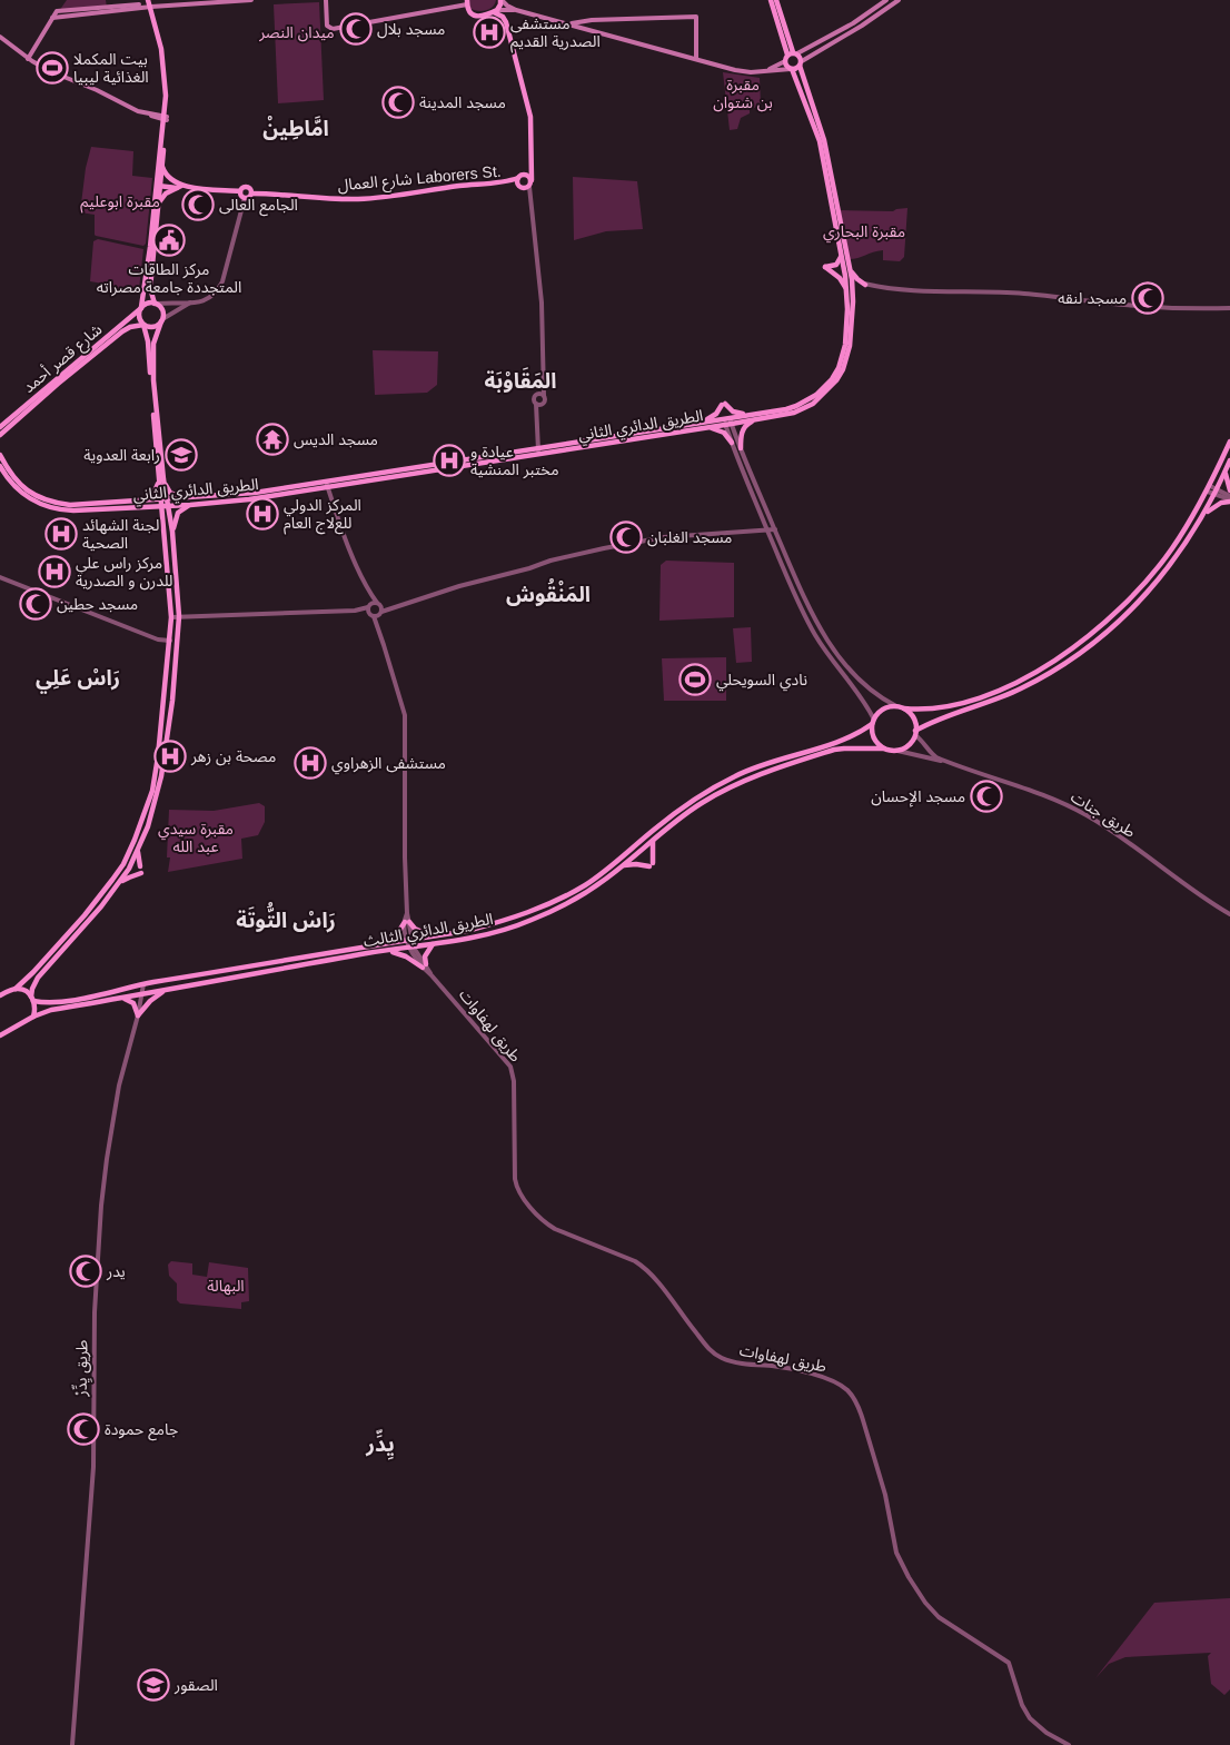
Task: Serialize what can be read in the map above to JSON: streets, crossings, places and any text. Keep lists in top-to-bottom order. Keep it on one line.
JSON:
{"streets":{"main road":["شارع العمال Laborers St.","شارع قصر أحمد","الطريق الدائري الثاني","الطريق الدائري الثالث"],"street":["طريق جنات","طريق لهفاوات","طريق يِدِّرْ"]},"crossings":[["الطريق الدائري الثالث","طريق لهفاوات"],["الطريق الدائري الثالث","طريق يِدِّرْ"]],"districts":["امَّاطِينْ","المَقَاوْبَة","المَنْقُوش","رَاسْ عَلِي","رَاسْ التُّوتَة","يِدِّر"],"parks":["ميدان النصر","مقبرة بن شتوان","مقبرة ابوعليم","مقبرة البحاري","مقبرة سيدي عبد الله","البهالة"],"places":{"mosque":["مسجد بلال","مسجد المدينة","الجامع العالى","مسجد لنقه","مسجد الغلبان","مسجد حطين","مسجد الإحسان","يدر","جامع حمودة"],"hospital":["مستشفى الصدرية القديم","عيادة و مختبر المنشية","المركز الدولي للعﻻج العام","لجنة الشهائد الصحية","مركز راس علي للدرن و الصدرية","مصحة بن زهر","مستشفى الزهراوي"],"sports":["بيت المكملا الغذائية ليبيا","نادي السويحلي"],"public building":["مركز الطاقات المتجددة جامعة مصراته"],"temple":["مسجد الديس"],"school or university":["رابعة العدوية","الصقور"]}}
